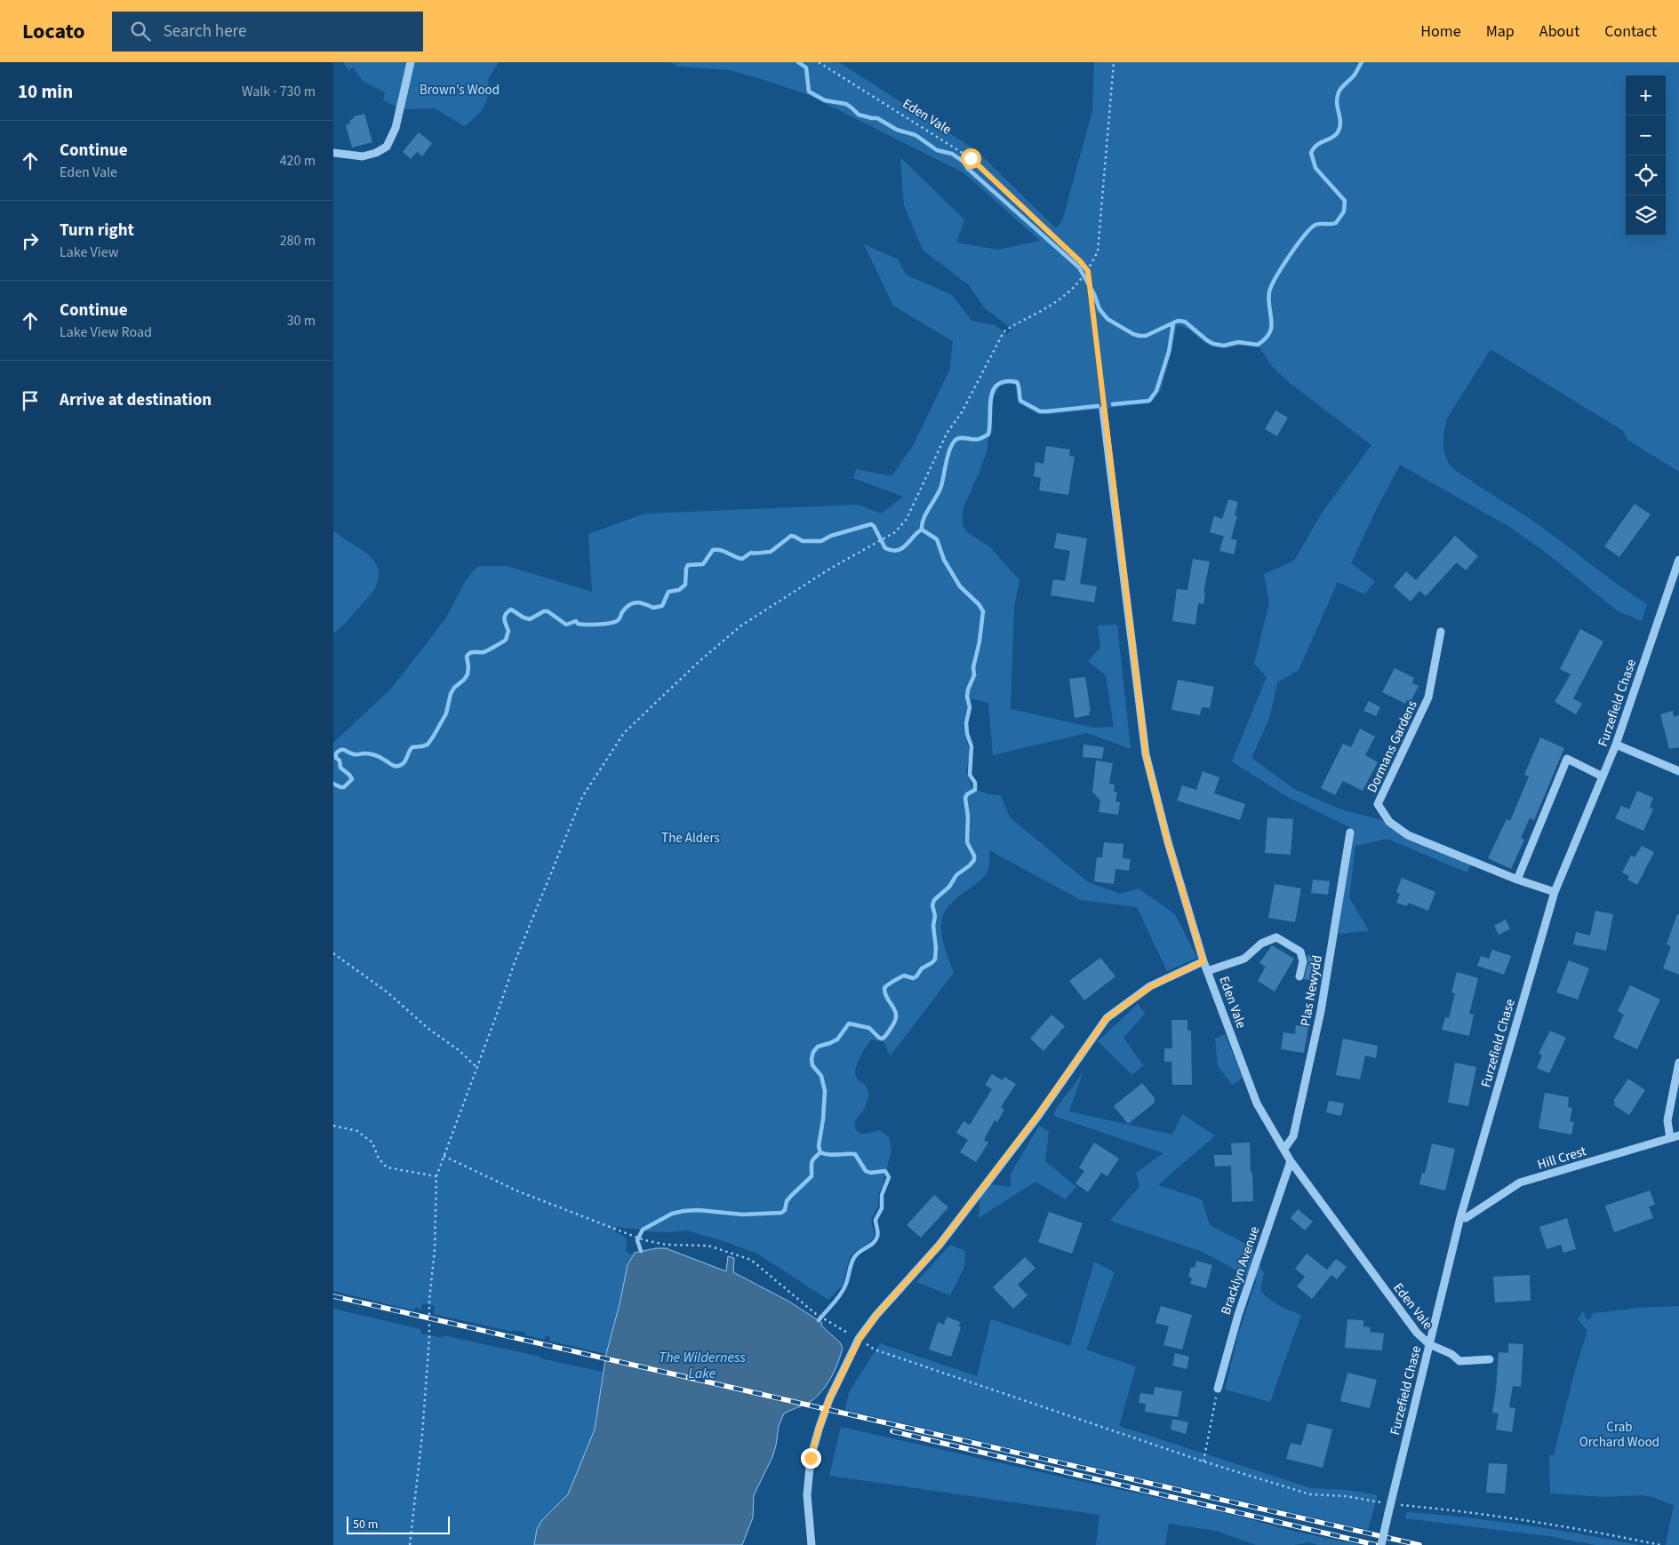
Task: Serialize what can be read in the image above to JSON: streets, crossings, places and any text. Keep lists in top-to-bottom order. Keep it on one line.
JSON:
{"streets":{"street":["Eden Vale","Furzefield Chase","Dormans Gardens","Plas Newydd","Hill Crest","Bracklyn Avenue"]},"crossings":[["Eden Vale","Furzefield Chase"],["Eden Vale","Plas Newydd"],["Eden Vale","Bracklyn Avenue"],["Furzefield Chase","Dormans Gardens"],["Furzefield Chase","Hill Crest"]],"water":["The Wilderness Lake"],"parks":["Brown's Wood","The Alders","Crab Orchard Wood"],"scale_bar":"50 m","page":{"header":"Locato","search":"Search here","nav":["Home","Map","About","Contact"],"heading":["10 min","Walk · 730 m"],"map_buttons":["+","−"],"list":[["Continue","Eden Vale","420 m"],["Turn right","Lake View","280 m"],["Continue","Lake View Road","30 m"],"Arrive at destination"],"scale":"50 m"}}
